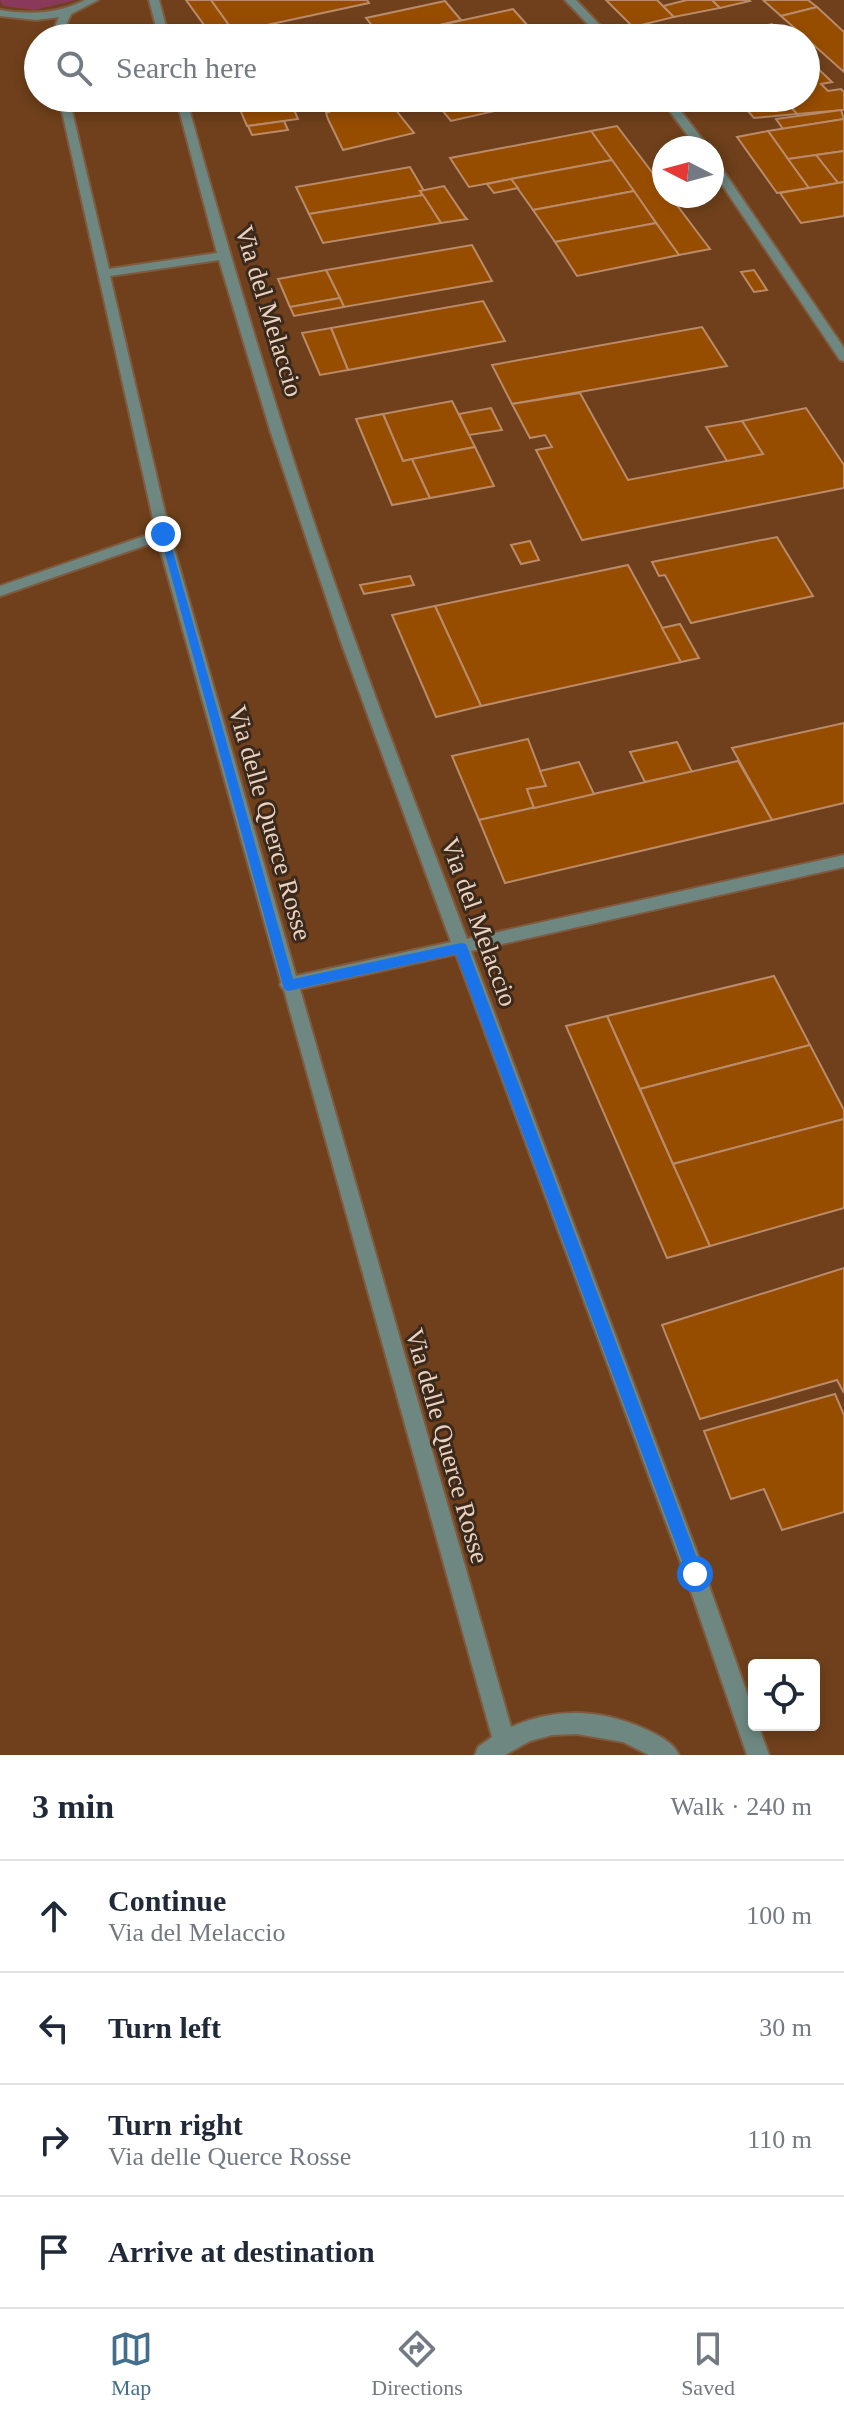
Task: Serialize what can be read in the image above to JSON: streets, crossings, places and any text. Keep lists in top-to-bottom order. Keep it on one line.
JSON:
{"streets":{"street":["Via del Melaccio","Via delle Querce Rosse"]},"north":"left","page":{"search":"Search here","heading":["3 min","Walk · 240 m"],"list":[["Continue","Via del Melaccio","100 m"],["Turn left","30 m"],["Turn right","Via delle Querce Rosse","110 m"],"Arrive at destination"],"nav":["Map","Directions","Saved"]}}
